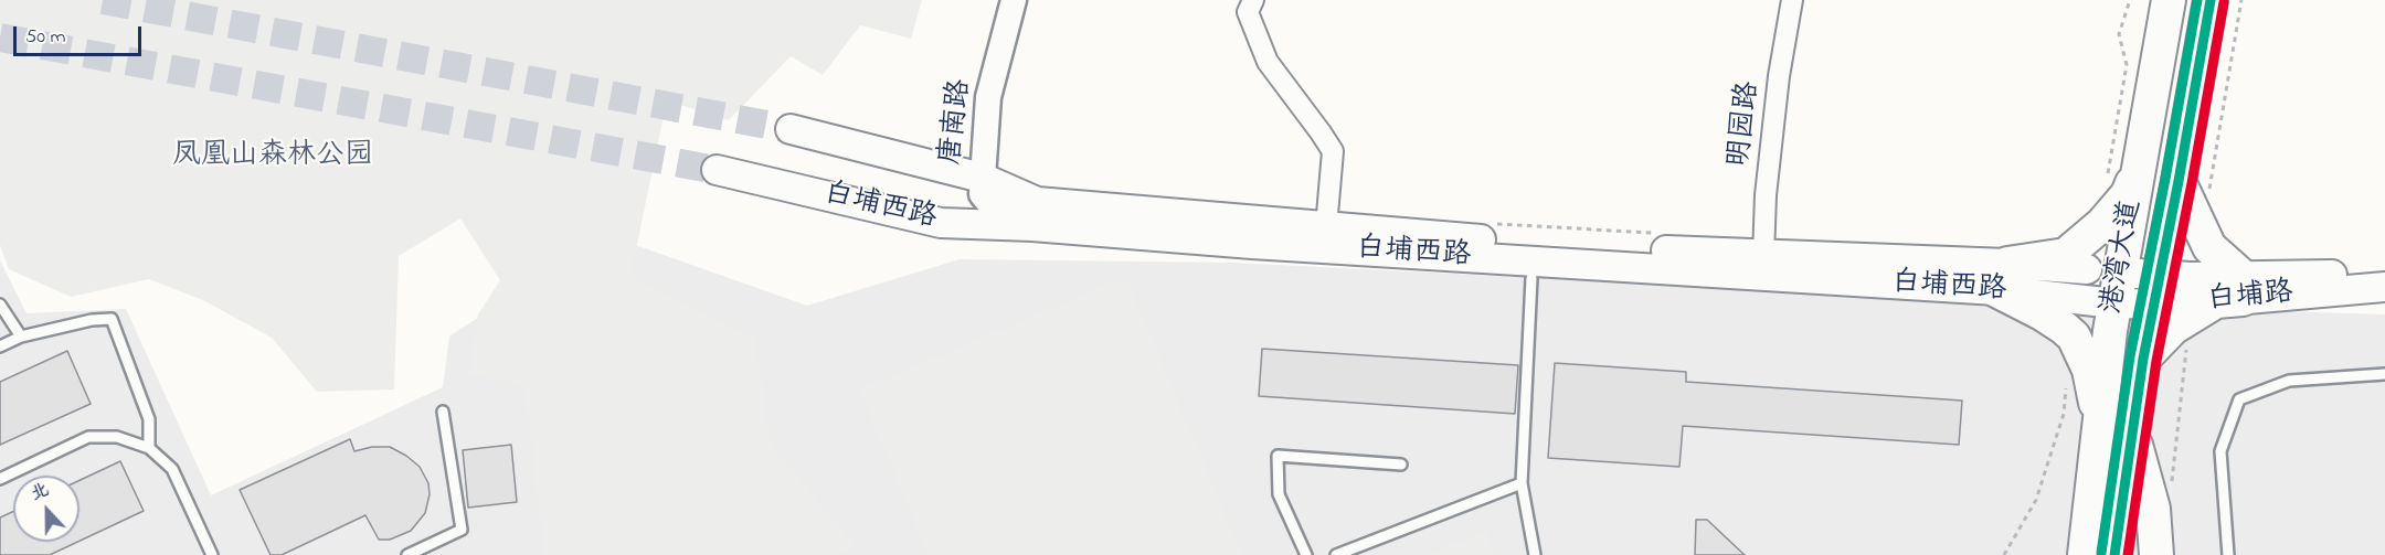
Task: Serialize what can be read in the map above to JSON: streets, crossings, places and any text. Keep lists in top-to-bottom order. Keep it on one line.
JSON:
{"streets":{"highway":["港湾大道"],"main road":["白埔西路","白埔路"],"street":["唐南路","明园路"]},"crossings":[["唐南路","白埔西路"],["明园路","白埔西路"],["白埔西路","港湾大道"],["白埔西路","白埔路"],["港湾大道","白埔路"]],"parks":["凤凰山森林公园"],"scale_bar":"50 m","north":"top"}
